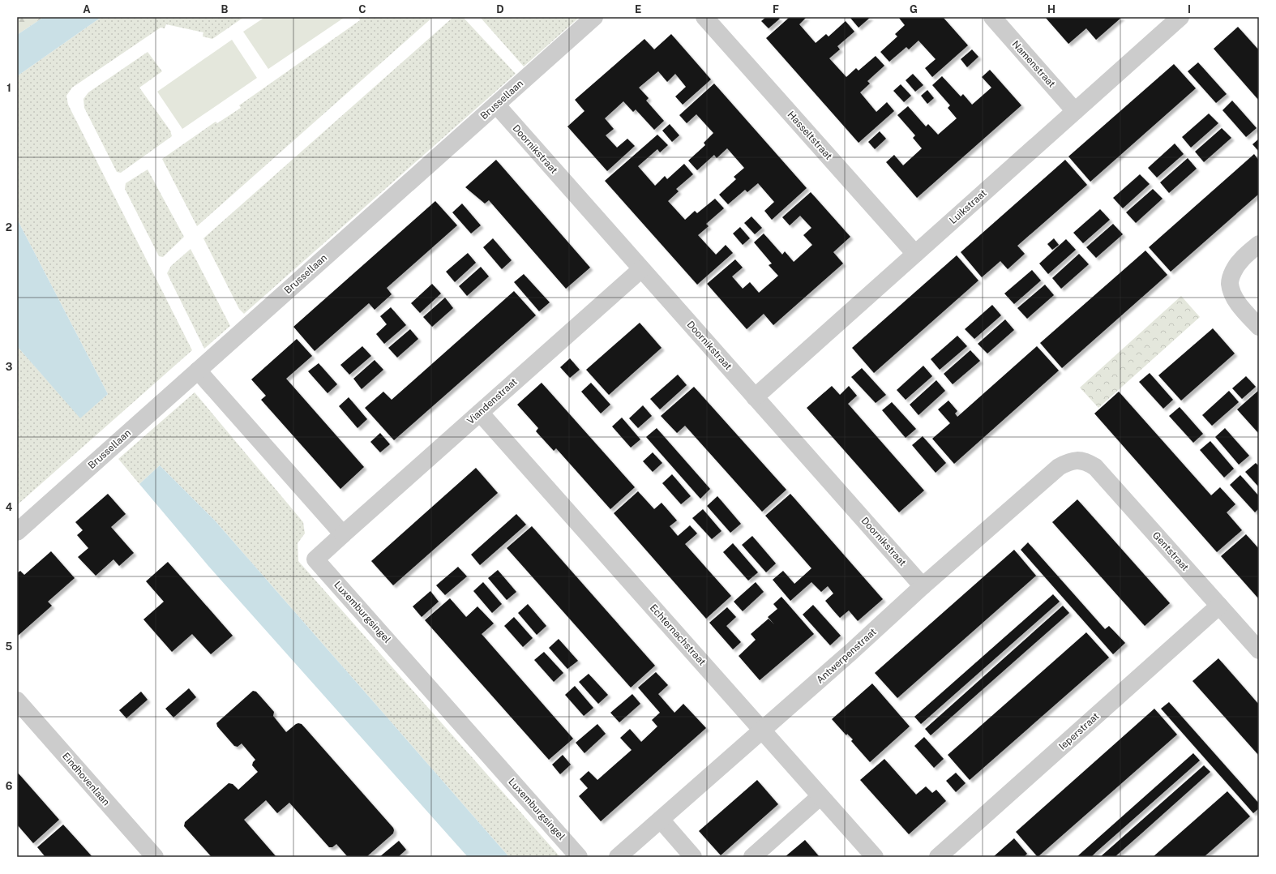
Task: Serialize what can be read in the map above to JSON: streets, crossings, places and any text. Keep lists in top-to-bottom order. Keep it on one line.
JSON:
{"streets":{"street":["Namenstraat","Brussellaan","Hasseltstraat","Doornikstraat","Luikstraat","Viandenstraat","Gentstraat","Luxemburgsingel","Echternachstraat","Antwerpenstraat","Ieperstraat","Eindhovenlaan"]},"crossings":[["Namenstraat","Luikstraat"],["Brussellaan","Doornikstraat"],["Hasseltstraat","Luikstraat"],["Doornikstraat","Luikstraat"],["Doornikstraat","Viandenstraat"],["Doornikstraat","Antwerpenstraat"],["Viandenstraat","Luxemburgsingel"],["Viandenstraat","Echternachstraat"],["Gentstraat","Antwerpenstraat"],["Gentstraat","Ieperstraat"],["Echternachstraat","Antwerpenstraat"]],"grid":{"columns":["A","B","C","D","E","F","G","H","I"],"rows":["1","2","3","4","5","6"]}}
